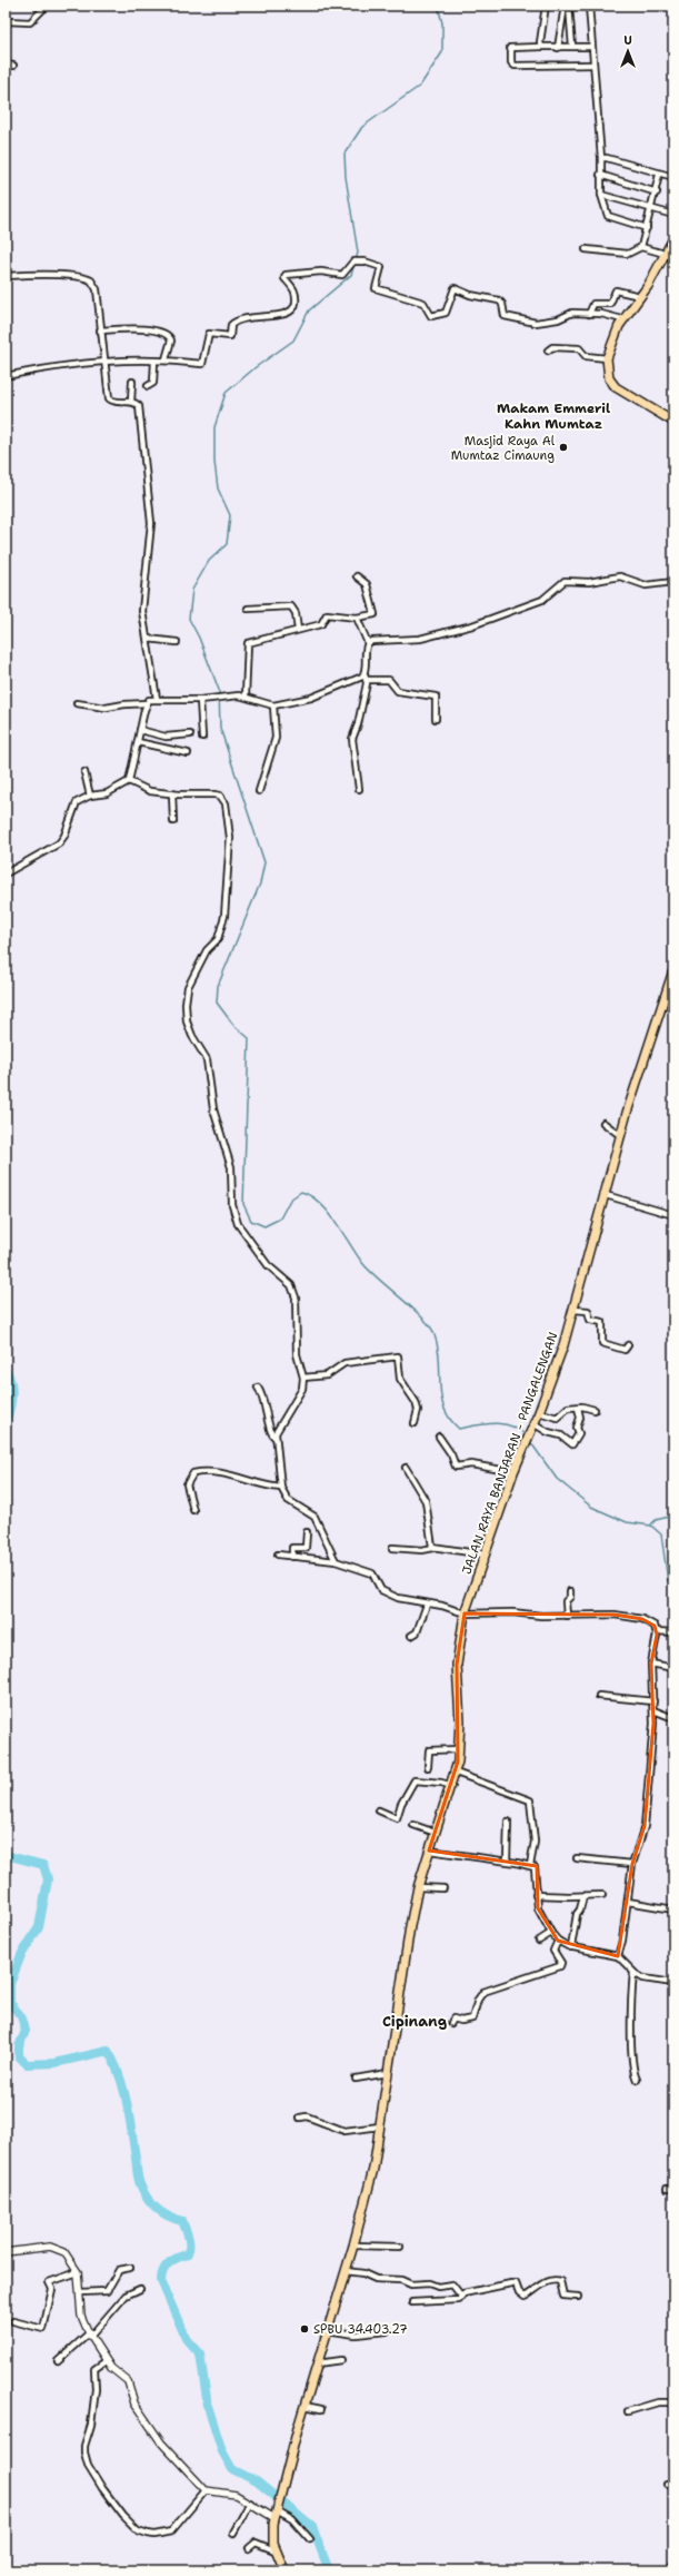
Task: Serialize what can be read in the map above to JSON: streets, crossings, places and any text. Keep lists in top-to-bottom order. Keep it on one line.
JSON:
{"streets":{"main road":["JALAN RAYA BANJARAN - PANGALENGAN"]},"districts":["Makam Emmeril Kahn Mumtaz","Cipinang"],"places":["Masjid Raya Al Mumtaz Cimaung","SPBU 34.403.27"],"north":"top"}
